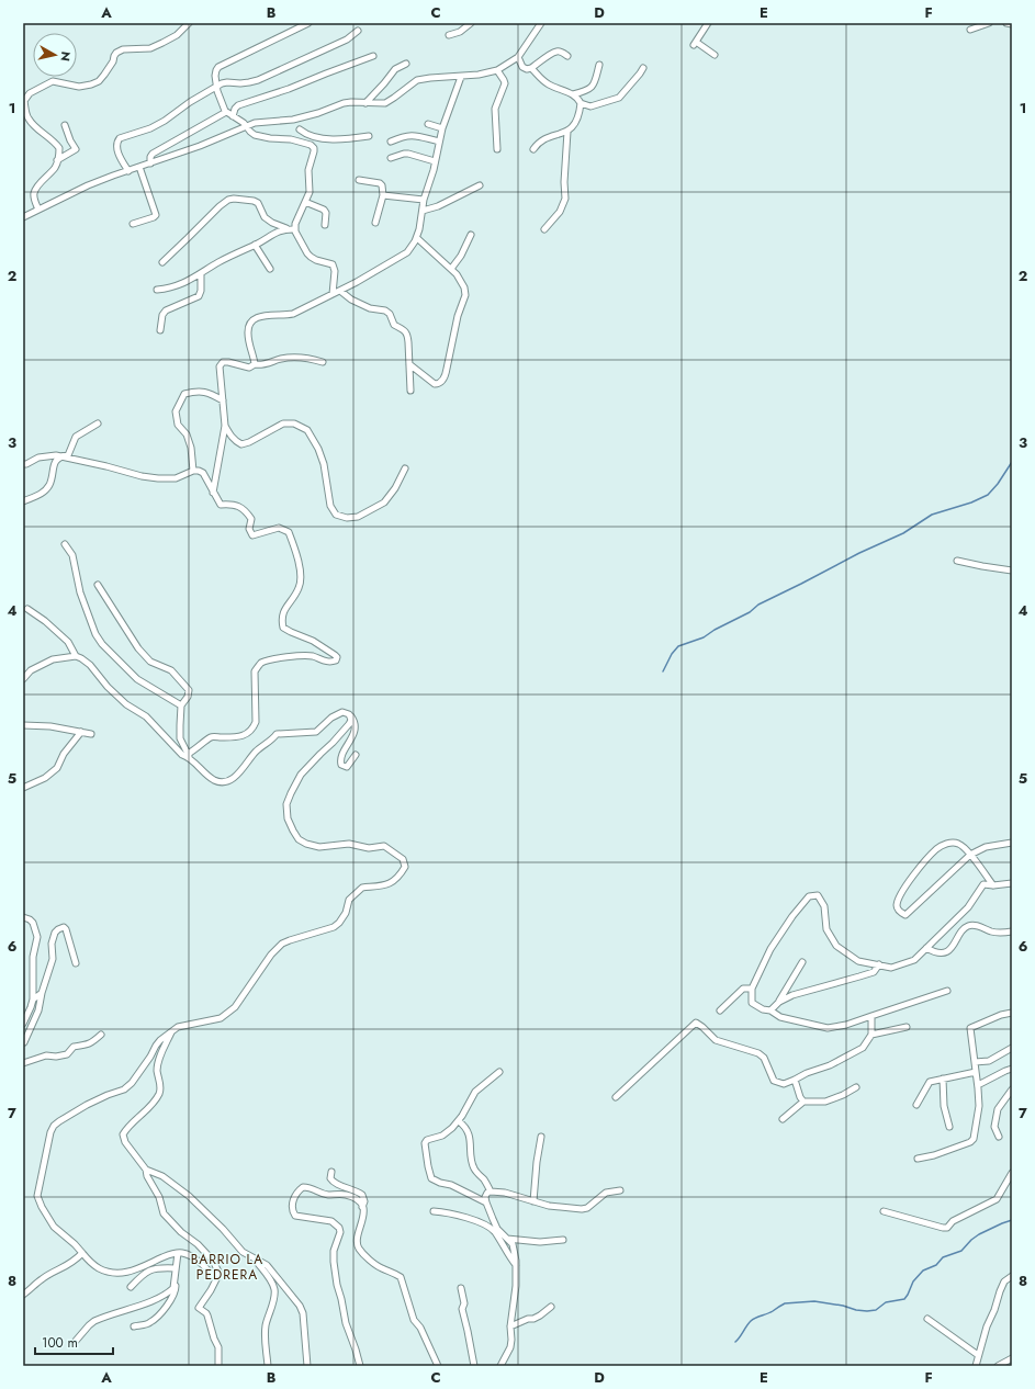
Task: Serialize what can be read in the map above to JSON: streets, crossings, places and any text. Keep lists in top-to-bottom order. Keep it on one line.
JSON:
{"districts":["BARRIO LA PEDRERA"],"scale_bar":"100 m","north":"right","grid":{"columns":["A","B","C","D","E","F"],"rows":["1","2","3","4","5","6","7","8"]}}
